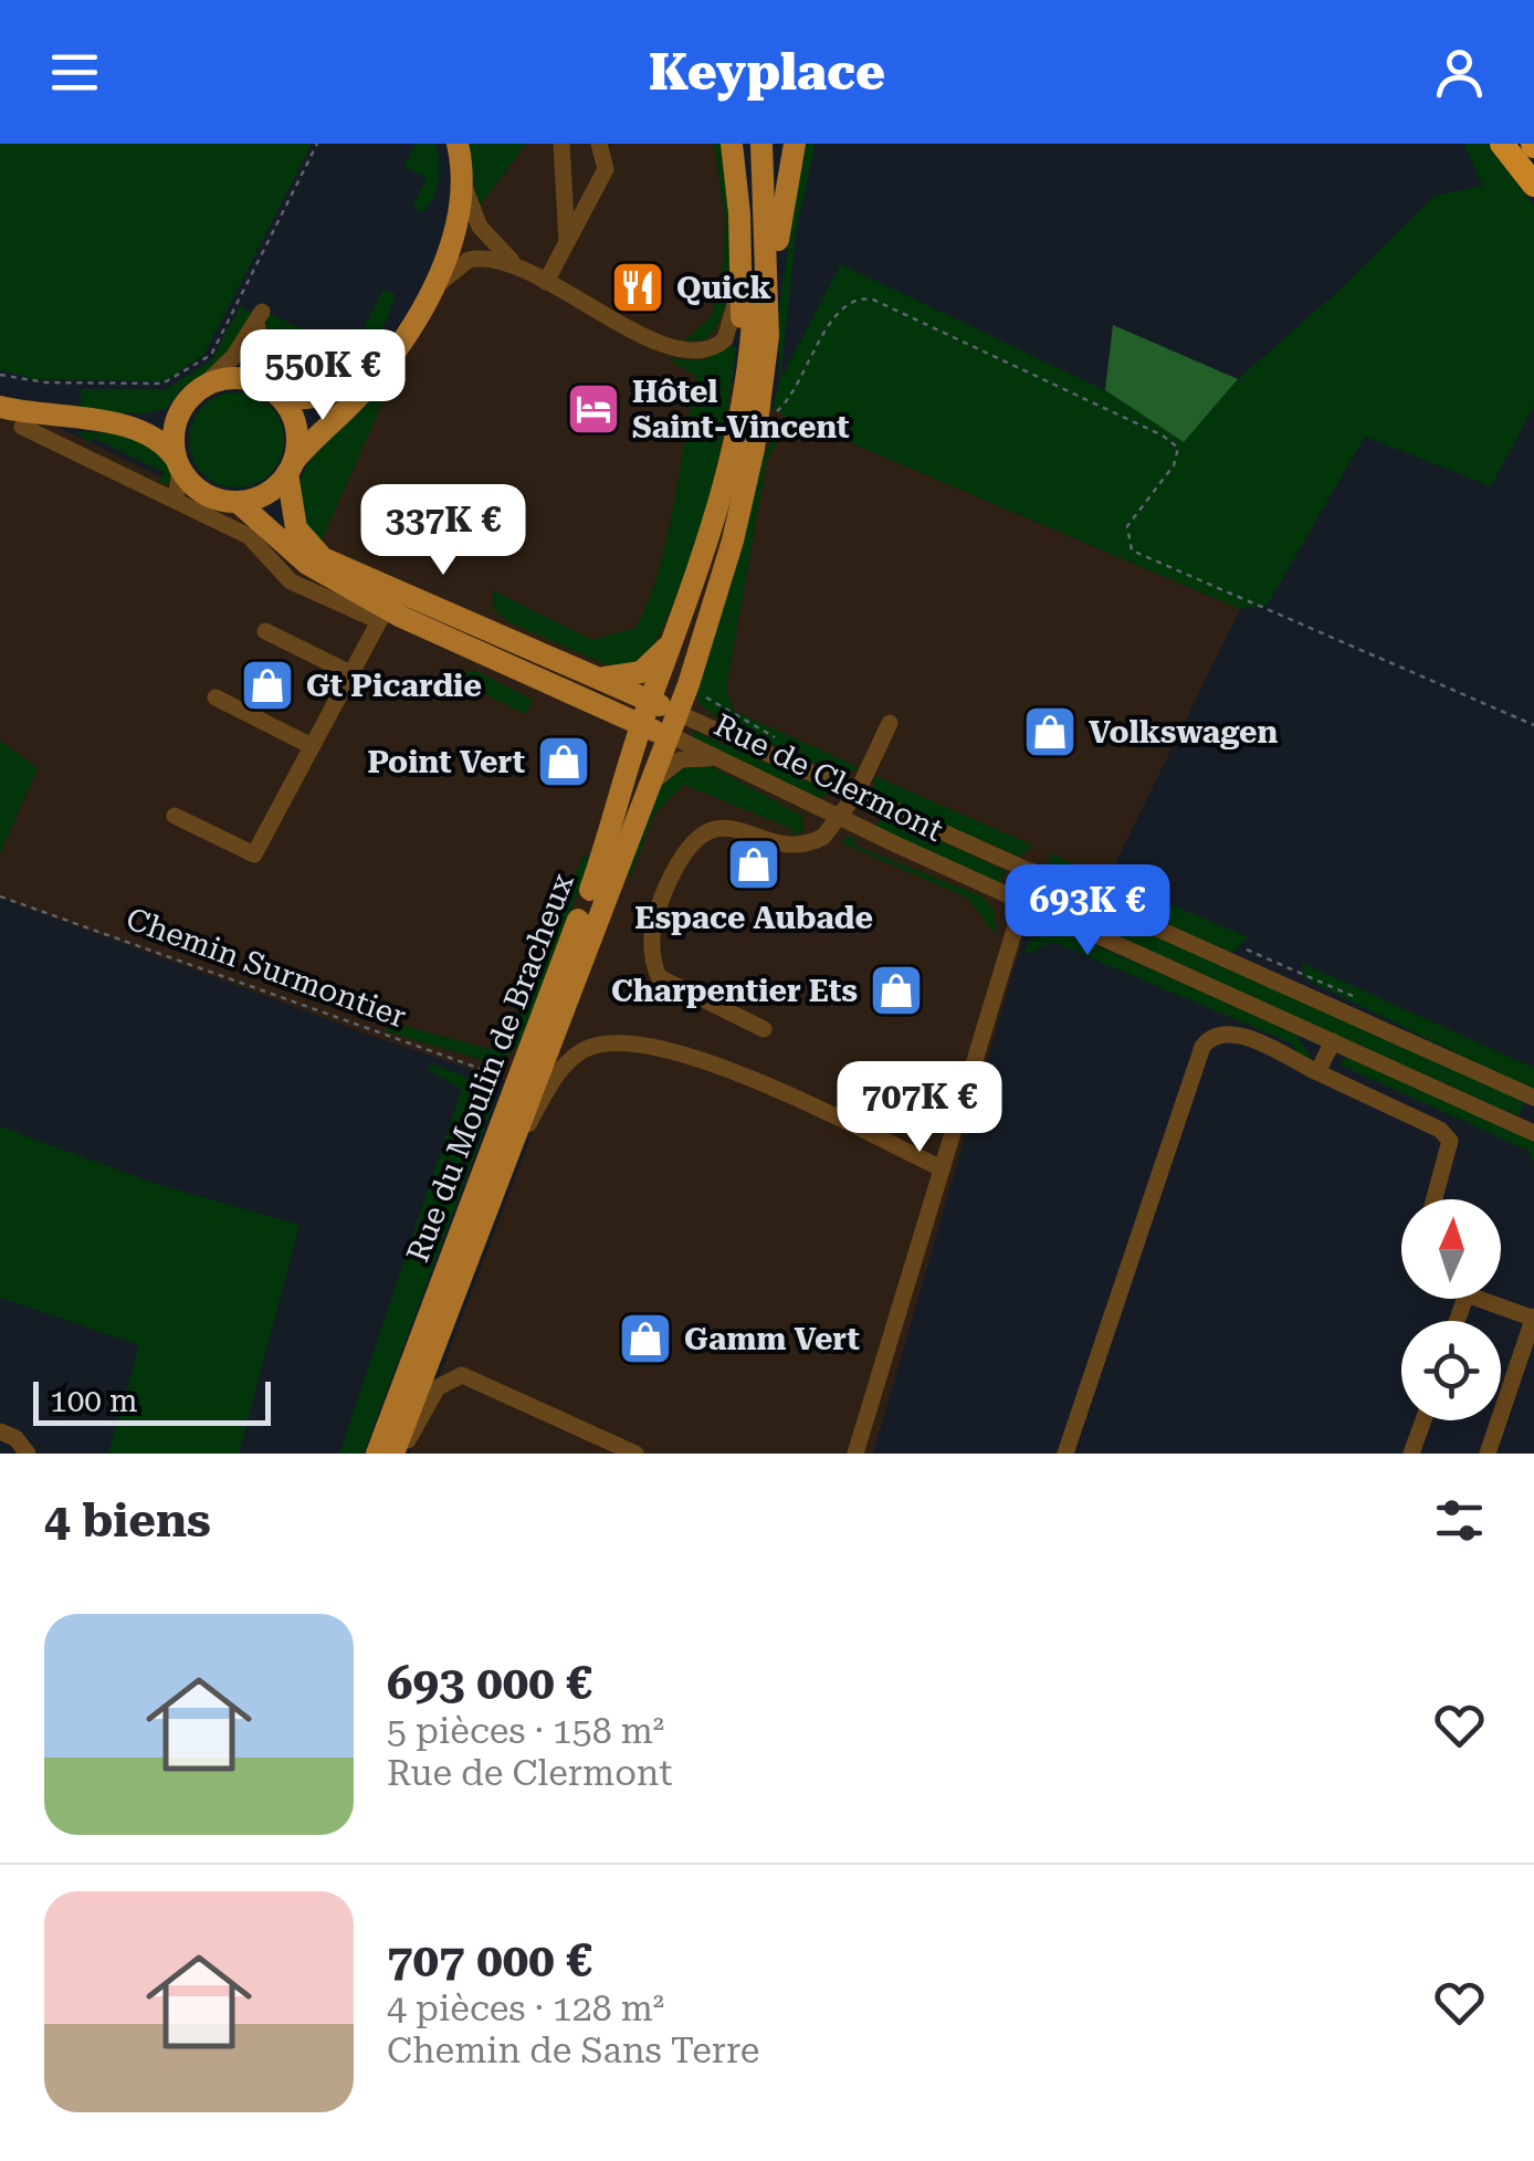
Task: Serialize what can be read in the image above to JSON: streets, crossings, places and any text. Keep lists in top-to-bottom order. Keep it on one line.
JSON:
{"streets":{"main road":["Rue de Clermont","Rue du Moulin de Bracheux"],"path":["Chemin Surmontier"]},"crossings":[["Rue de Clermont","Rue du Moulin de Bracheux"],["Chemin Surmontier","Rue du Moulin de Bracheux"]],"places":{"restaurant":["Quick"],"hotel":["Hôtel Saint-Vincent"],"shop":["Gt Picardie","Volkswagen","Point Vert","Espace Aubade","Charpentier Ets","Gamm Vert"]},"scale_bar":"100 m","north":"top","page":{"header":"Keyplace","price":["550K €","337K €","693K €","707K €"],"scale":"100 m","heading":"4 biens","list":[{"name":"693 000 €","note":"5 pièces · 158 m² · Rue de Clermont"},{"name":"707 000 €","note":"4 pièces · 128 m² · Chemin de Sans Terre"}]}}
